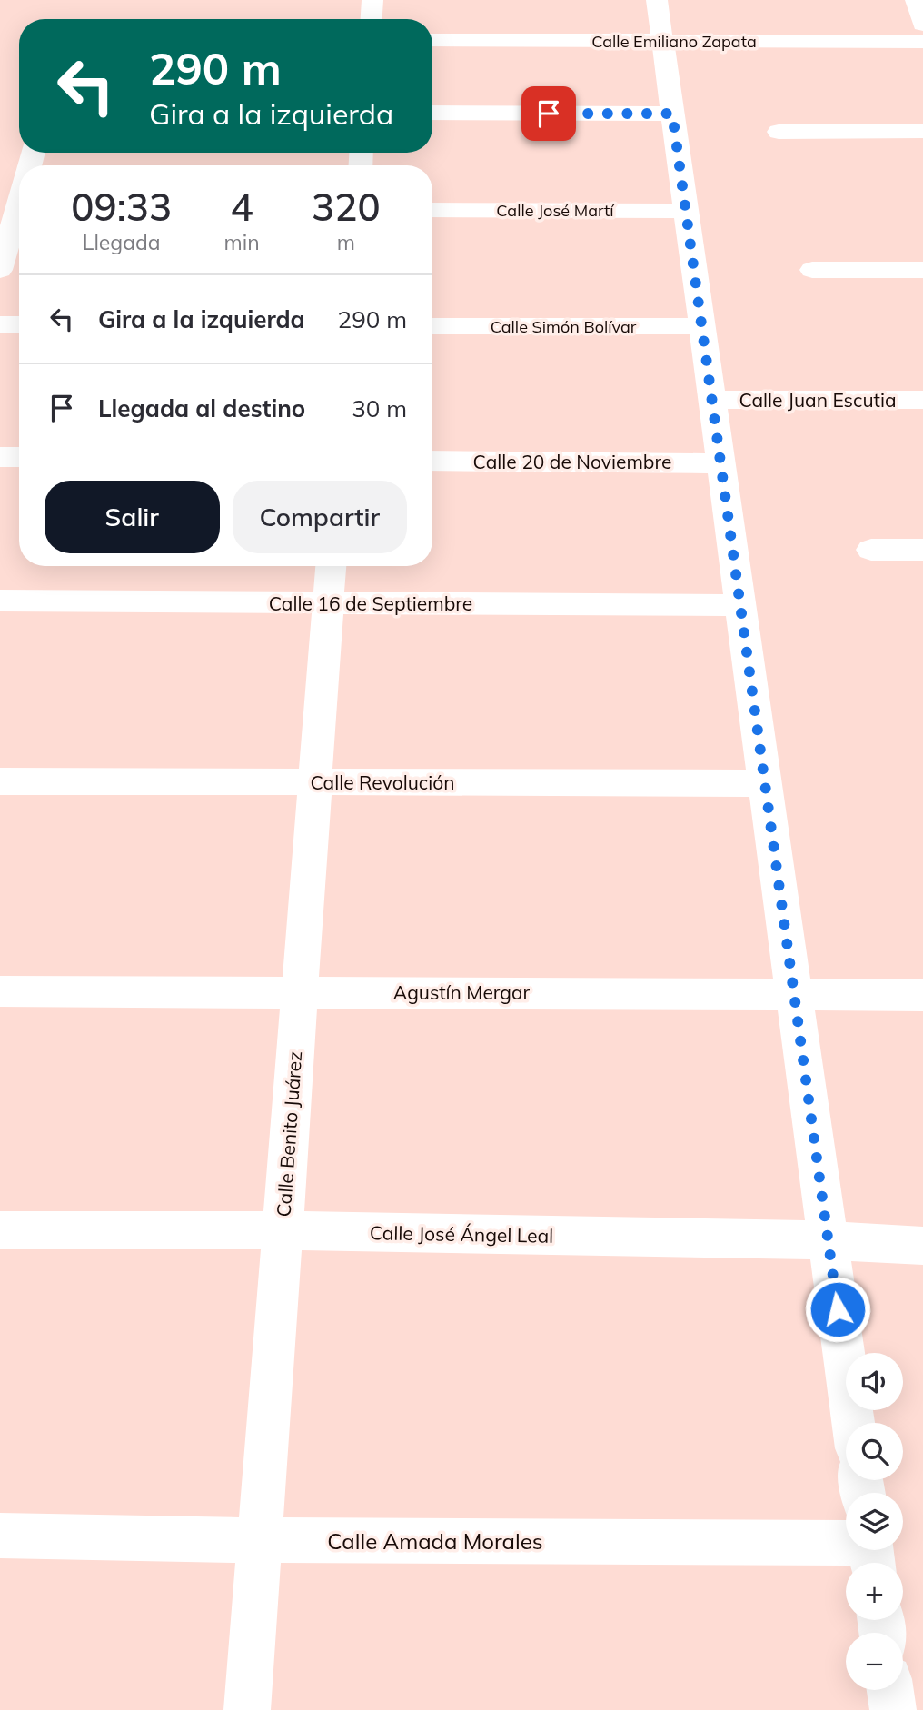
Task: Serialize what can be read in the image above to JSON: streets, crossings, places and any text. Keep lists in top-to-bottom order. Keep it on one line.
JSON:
{"streets":{"street":["Calle Emiliano Zapata","Calle José Martí","Calle Simón Bolívar","Calle Juan Escutia","Calle 20 de Noviembre","Calle 16 de Septiembre","Calle Revolución","Agustín Mergar","Calle Benito Juárez","Calle José Ángel Leal","Calle Amada Morales"]},"crossings":[["Calle 16 de Septiembre","Calle Benito Juárez"],["Calle Revolución","Calle Benito Juárez"],["Agustín Mergar","Calle Benito Juárez"],["Calle Benito Juárez","Calle José Ángel Leal"],["Calle Benito Juárez","Calle Amada Morales"]],"page":{"turn":["290 m","Gira a la izquierda"],"eta":["09:33","Llegada","4","min","320","m"],"list":[{"name":"Gira a la izquierda","value":"290 m"},{"name":"Llegada al destino","value":"30 m"}],"buttons":["Salir","Compartir"],"map_buttons":["+","−"]}}
